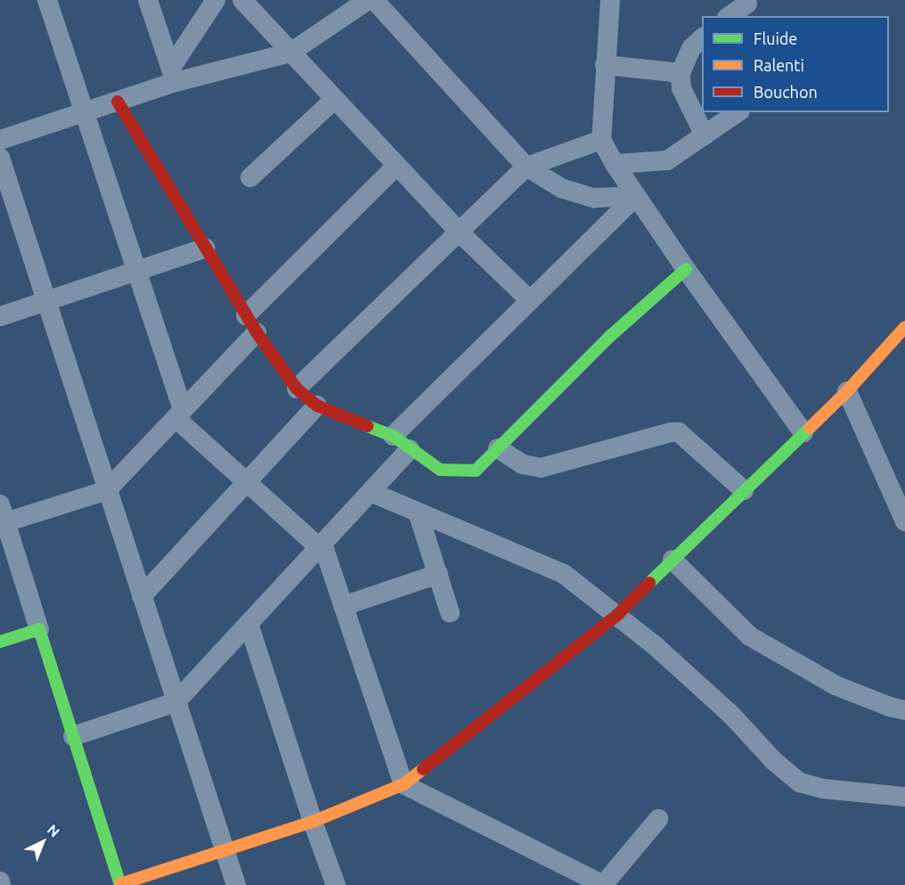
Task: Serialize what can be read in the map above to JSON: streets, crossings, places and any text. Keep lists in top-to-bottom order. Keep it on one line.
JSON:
{"legend":["Fluide","Ralenti","Bouchon"],"north":"top right"}
